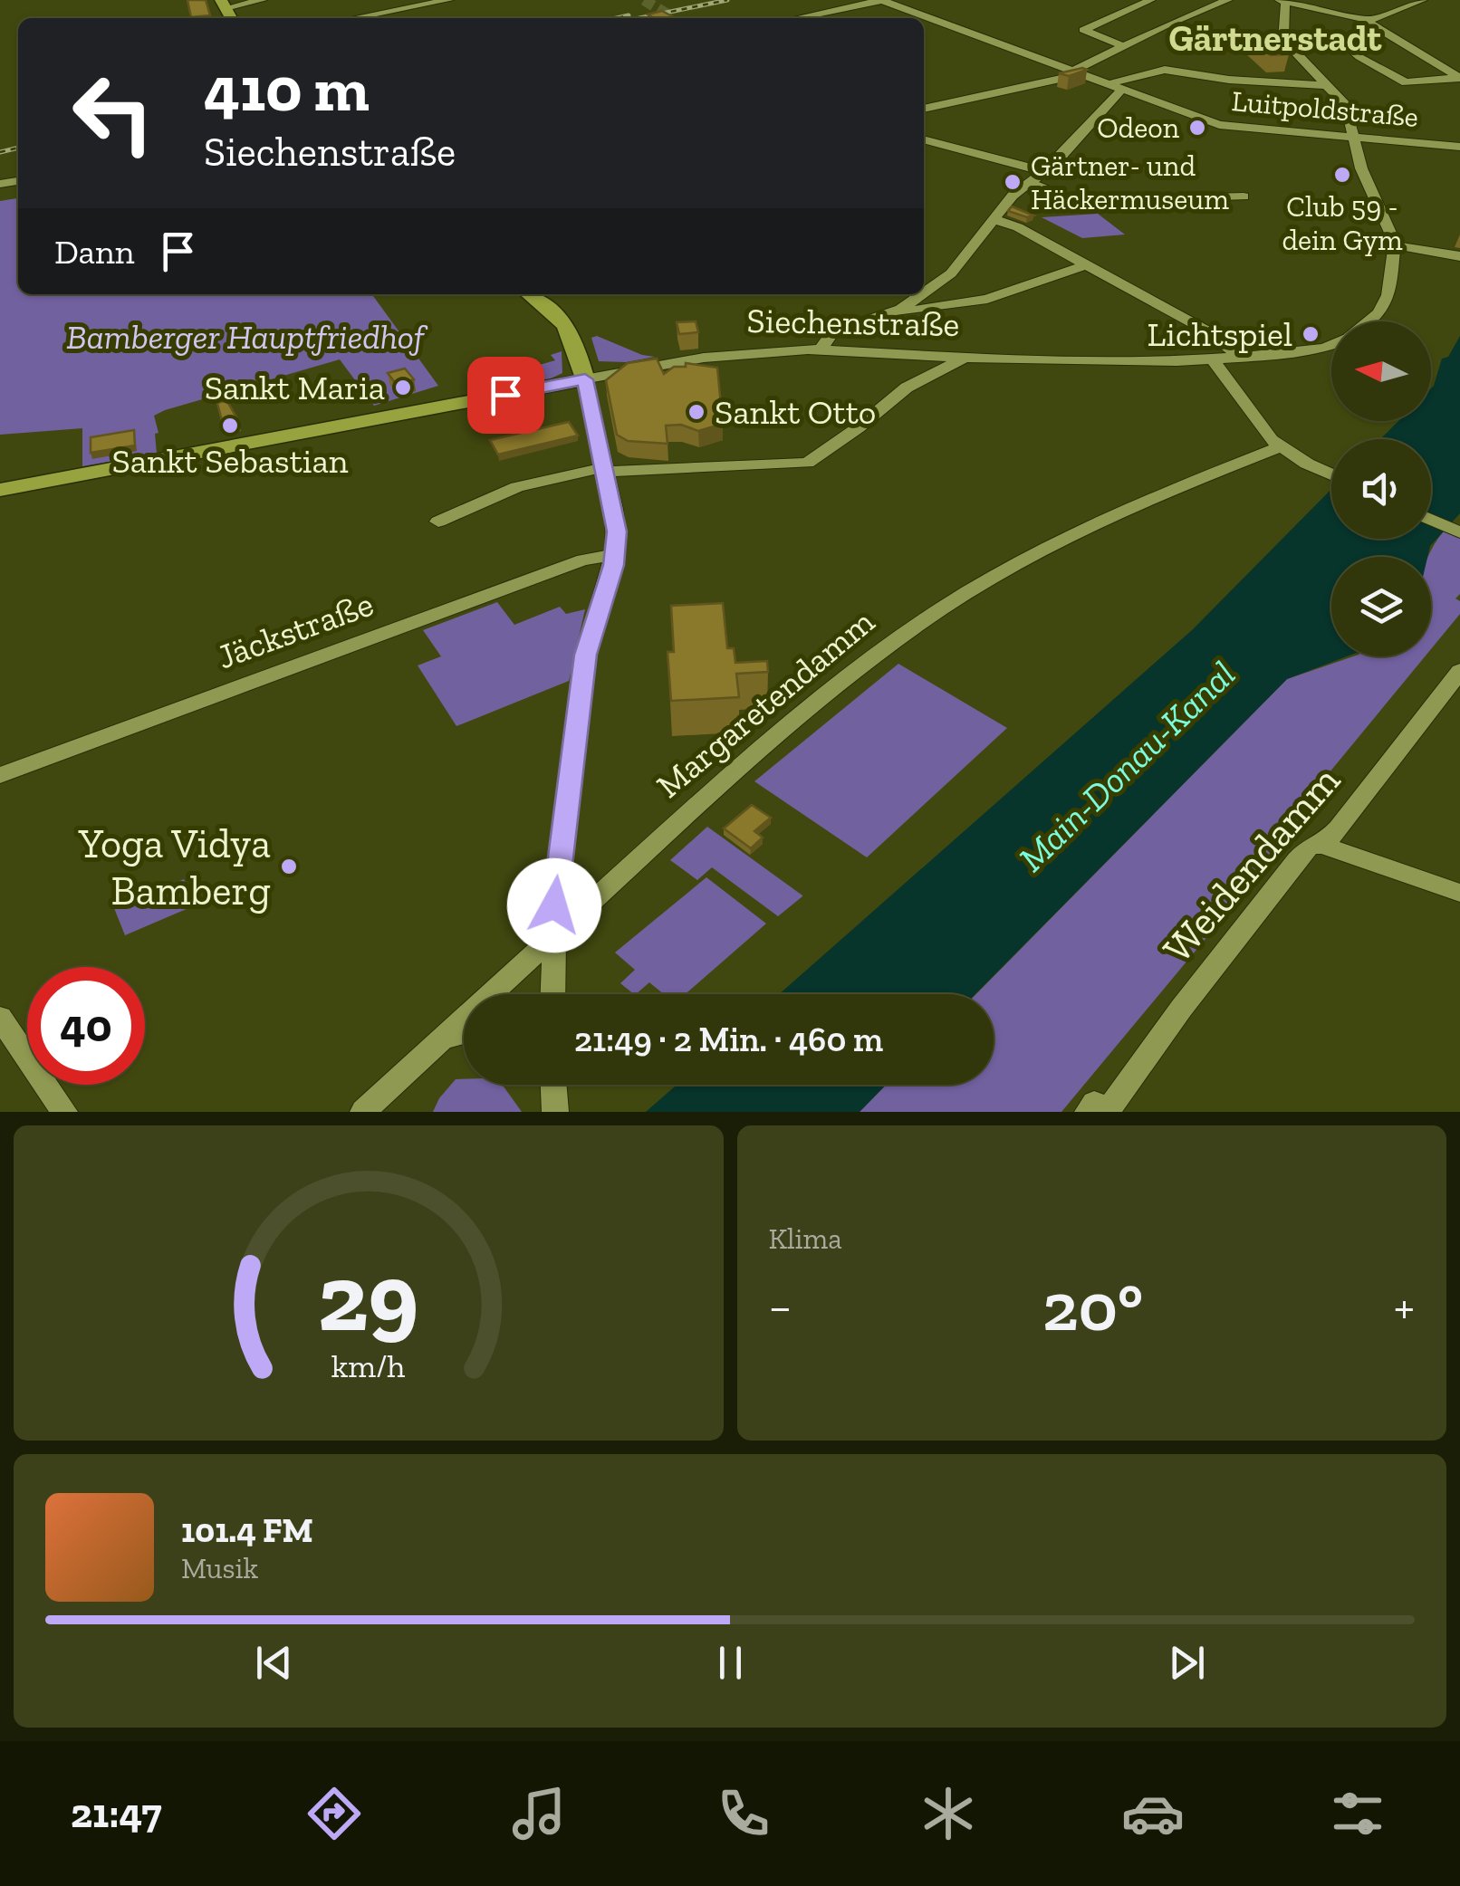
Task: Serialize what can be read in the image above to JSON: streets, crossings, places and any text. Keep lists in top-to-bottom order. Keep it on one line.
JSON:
{"streets":{"main road":["Siechenstraße"],"street":["Luitpoldstraße","Jäckstraße","Margaretendamm","Weidendamm"]},"districts":["Gärtnerstadt"],"water":["Main-Donau-Kanal"],"parks":["Bamberger Hauptfriedhof"],"places":["Odeon","Club 59 - dein Gym","Gärtner- und Häckermuseum","Lichtspiel","Sankt Maria","Sankt Otto","Sankt Sebastian","Yoga Vidya Bamberg"],"north":"left","page":{"turn":["410 m","Siechenstraße"],"then":"Dann","limit":"40","trip":"21:49 · 2 Min. · 460 m","tile":"Klima","heat":["−","20°","+"],"song":["101.4 FM","Musik"],"tabs":"21:47","gauge":["29","km/h"]}}
